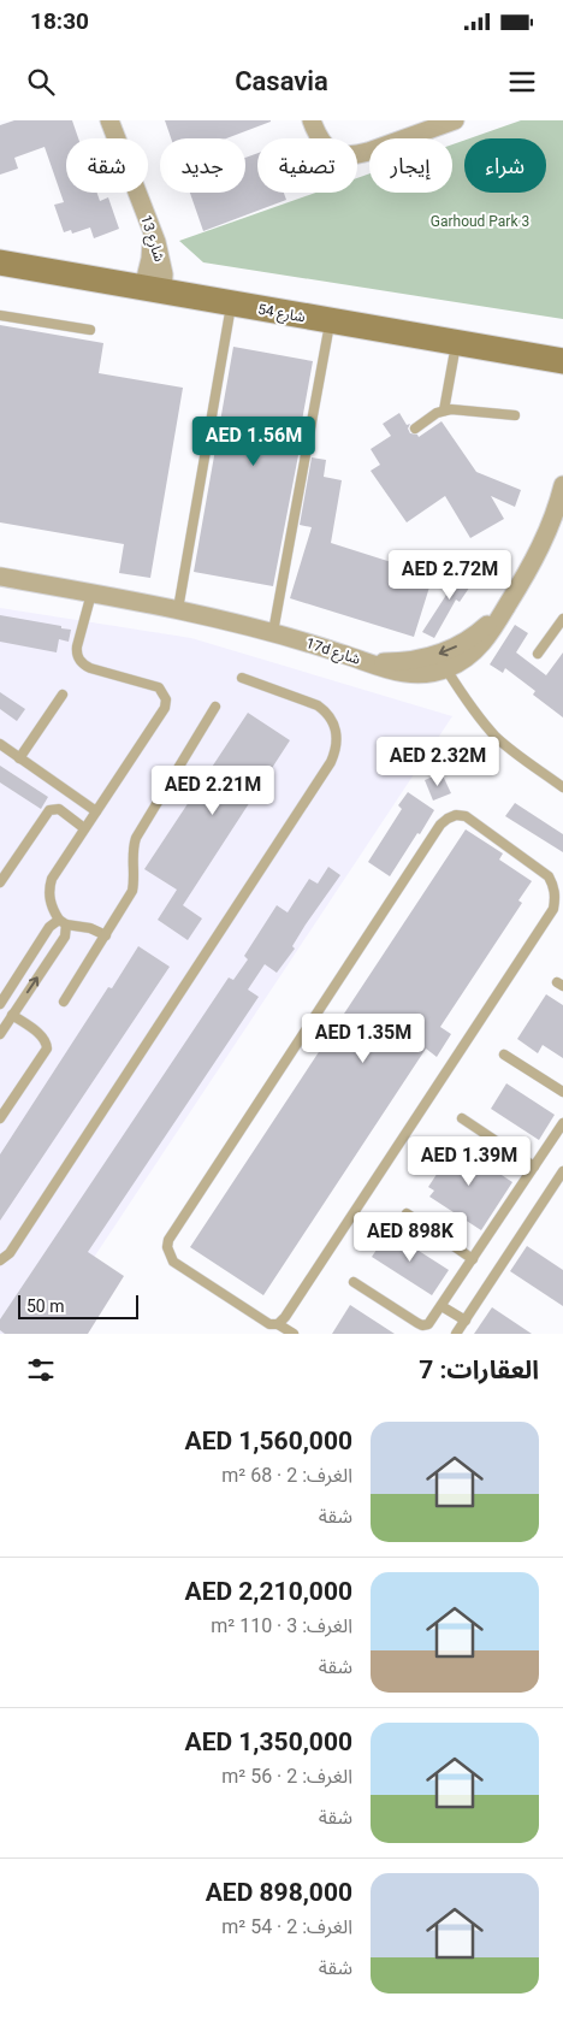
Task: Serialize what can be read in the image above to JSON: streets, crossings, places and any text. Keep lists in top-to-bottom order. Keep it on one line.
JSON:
{"streets":{"street":["شارع 13","شارع 54","17d شارع"]},"crossings":[["شارع 13","شارع 54"]],"parks":["Garhoud Park 3"],"scale_bar":"50 m","page":{"status":"18:30","header":"Casavia","chip":["شراء","إيجار","تصفية","جديد","شقة"],"price":["AED 1.56M","AED 2.72M","AED 2.32M","AED 2.21M","AED 1.35M","AED 1.39M","AED 898K"],"scale":"50 m","heading":"العقارات: 7","list":[{"name":"AED 1,560,000","note":"الغرف: 2 · 68 m² · شقة"},{"name":"AED 2,210,000","note":"الغرف: 3 · 110 m² · شقة"},{"name":"AED 1,350,000","note":"الغرف: 2 · 56 m² · شقة"},{"name":"AED 898,000","note":"الغرف: 2 · 54 m² · شقة"}]}}
